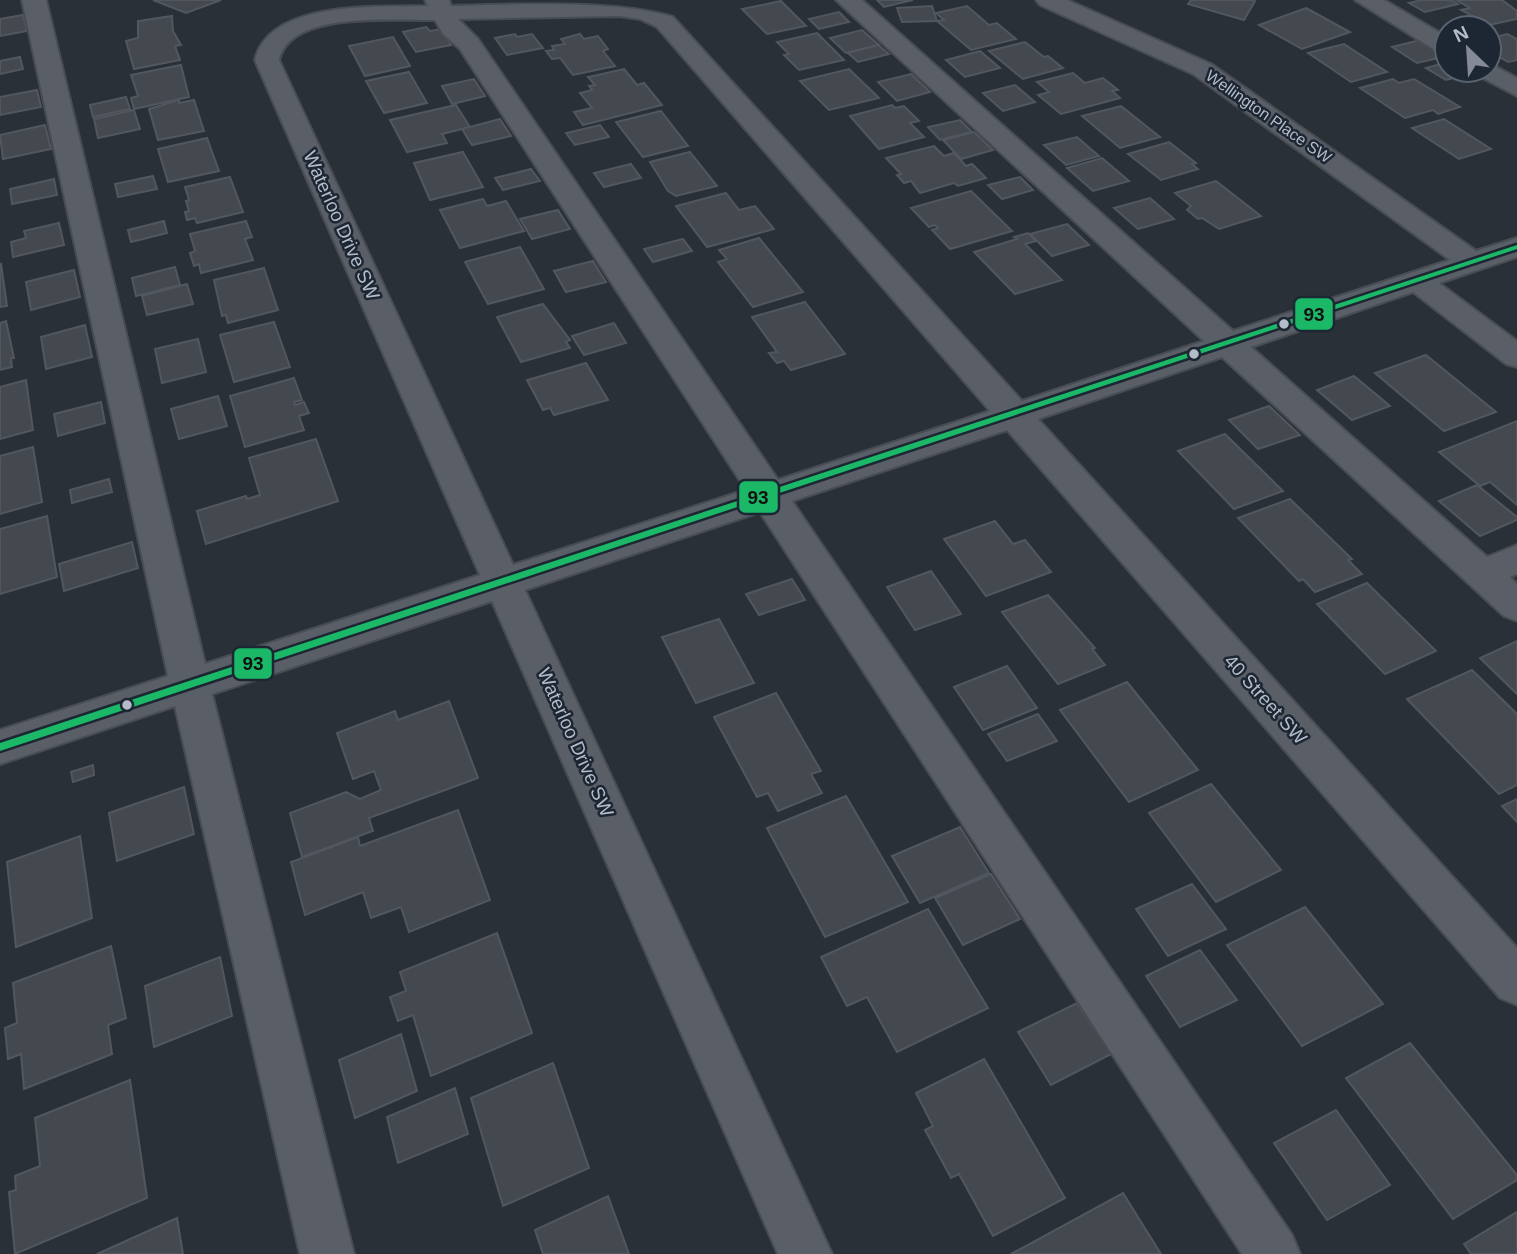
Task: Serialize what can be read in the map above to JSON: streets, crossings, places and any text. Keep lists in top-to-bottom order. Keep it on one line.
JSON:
{"streets":{"street":["Wellington Place SW","Waterloo Drive SW","40 Street SW"]},"crossings":[["Waterloo Drive SW","40 Street SW"]],"lines":["transit line 93"],"north":"top left"}
